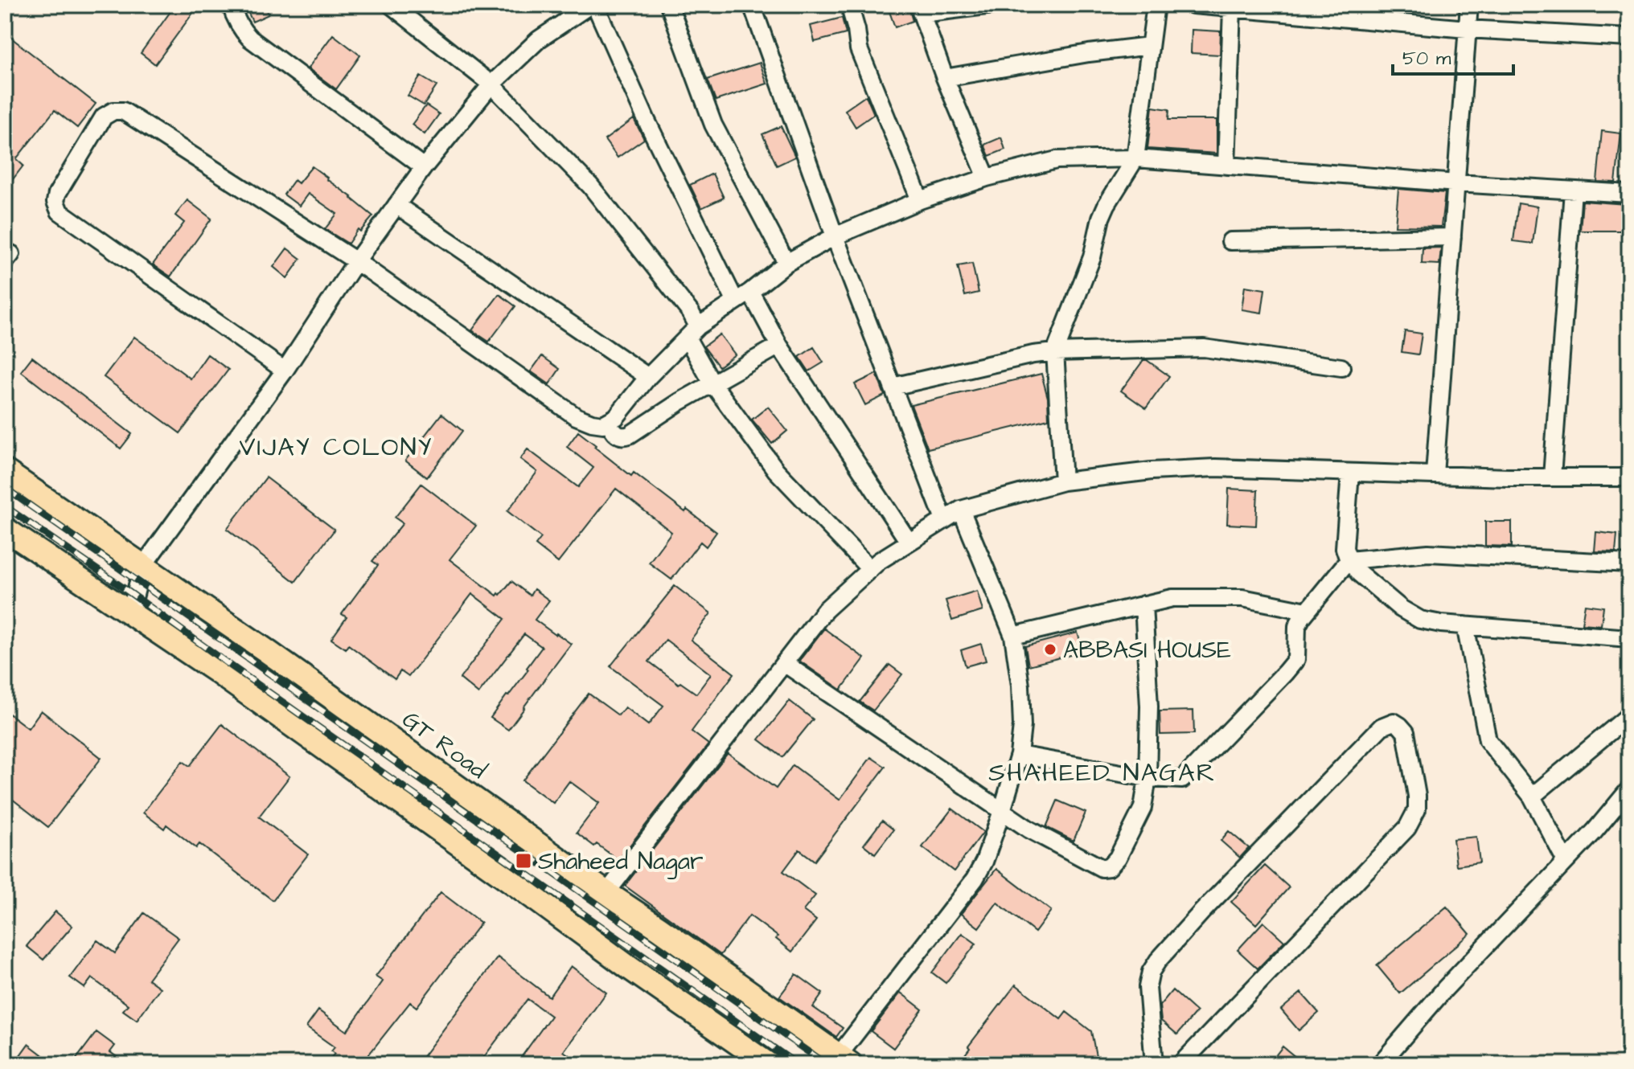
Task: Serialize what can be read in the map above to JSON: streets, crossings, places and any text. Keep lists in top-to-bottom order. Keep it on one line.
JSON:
{"streets":{"highway":["GT Road"]},"districts":["VIJAY COLONY","SHAHEED NAGAR"],"places":{"other":["ABBASI HOUSE"],"transit":["Shaheed Nagar"]},"scale_bar":"50 m"}
